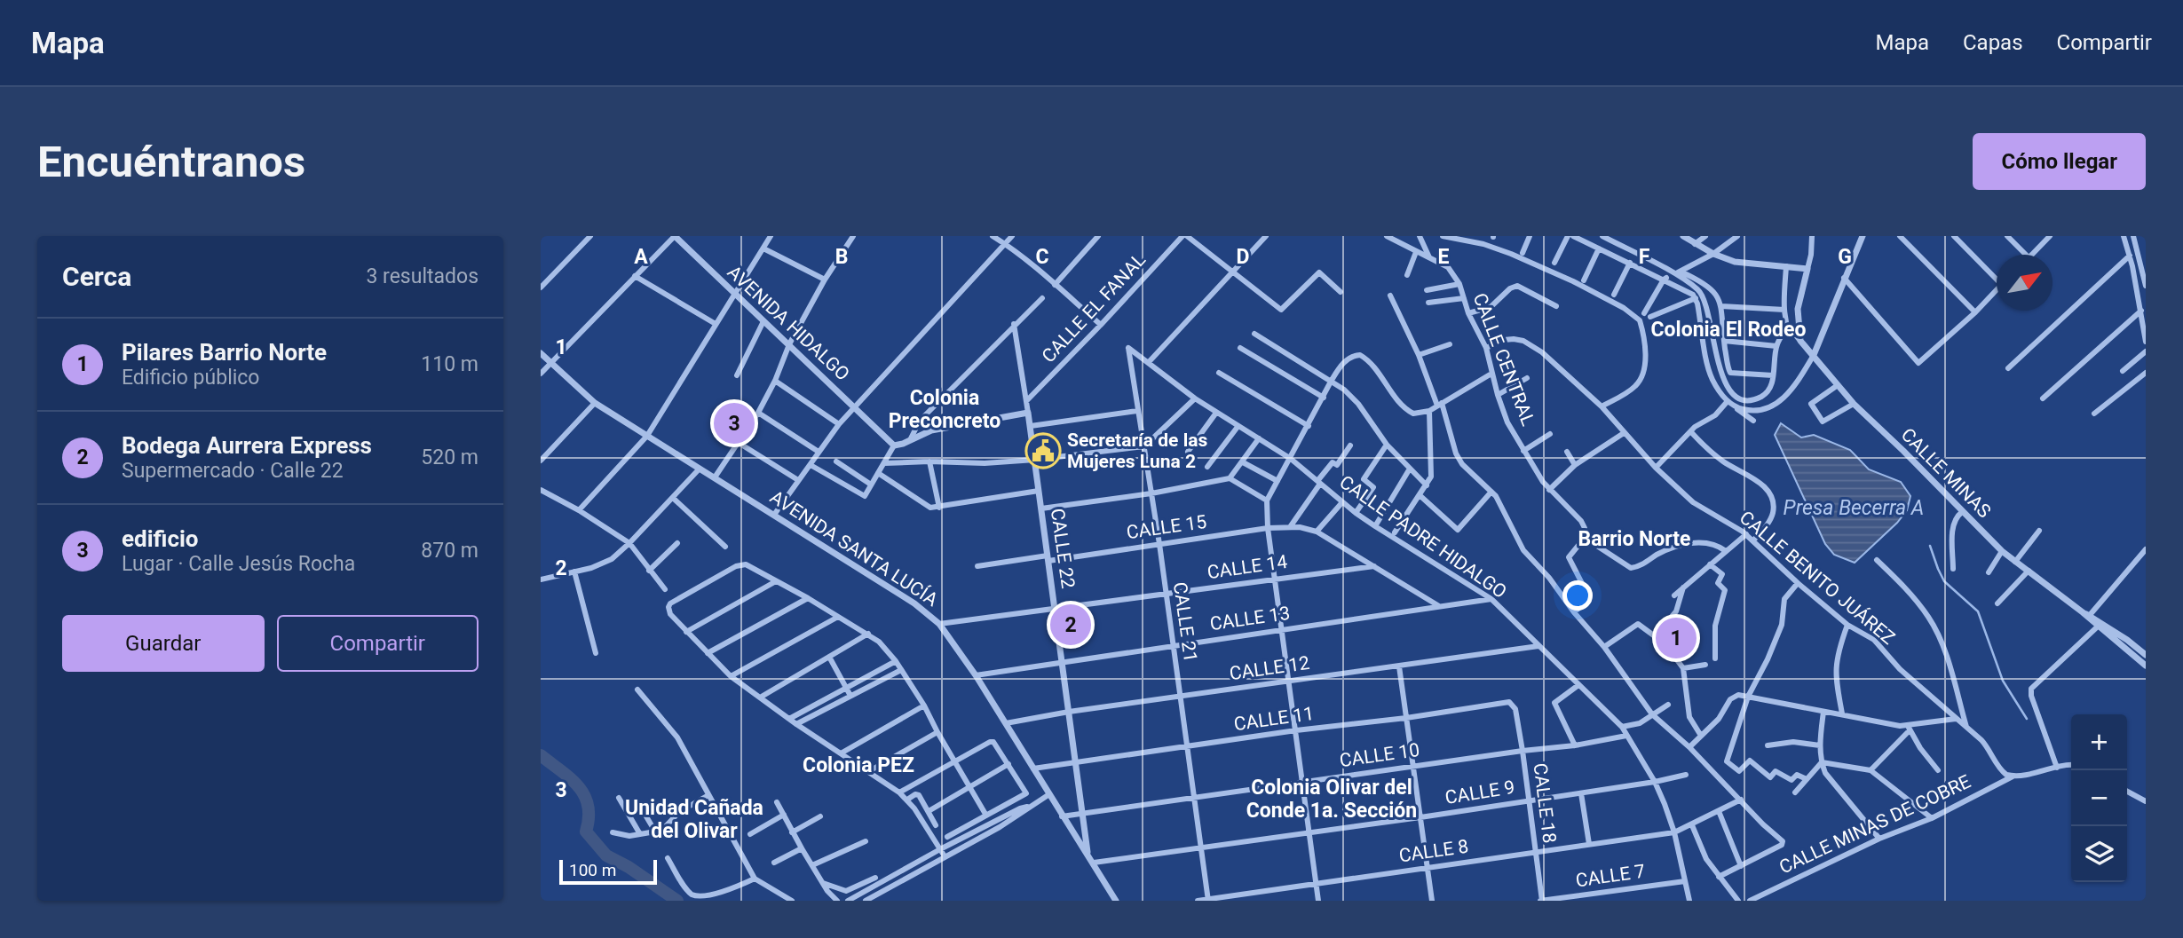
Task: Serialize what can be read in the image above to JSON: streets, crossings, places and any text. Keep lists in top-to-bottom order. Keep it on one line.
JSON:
{"streets":{"street":["CALLE EL FANAL","AVENIDA HIDALGO","CALLE CENTRAL","CALLE MINAS","CALLE 15","CALLE PADRE HIDALGO","AVENIDA SANTA LUCÍA","CALLE 22","CALLE 14","CALLE BENITO JUÁREZ","CALLE 13","CALLE 21","CALLE 12","CALLE 11","CALLE 10","CALLE 9","CALLE 18","CALLE MINAS DE COBRE","CALLE 8","CALLE 7"]},"crossings":[["CALLE EL FANAL","CALLE 22"],["CALLE CENTRAL","CALLE BENITO JUÁREZ"],["CALLE 15","CALLE 22"],["CALLE 15","CALLE 21"],["CALLE PADRE HIDALGO","CALLE 13"],["CALLE PADRE HIDALGO","CALLE 21"],["CALLE PADRE HIDALGO","CALLE 12"],["CALLE PADRE HIDALGO","CALLE 10"],["CALLE PADRE HIDALGO","CALLE 9"],["CALLE PADRE HIDALGO","CALLE 8"],["CALLE PADRE HIDALGO","CALLE 7"],["AVENIDA SANTA LUCÍA","CALLE 22"],["AVENIDA SANTA LUCÍA","CALLE 14"],["AVENIDA SANTA LUCÍA","CALLE 13"],["AVENIDA SANTA LUCÍA","CALLE 12"],["AVENIDA SANTA LUCÍA","CALLE 11"],["AVENIDA SANTA LUCÍA","CALLE 10"],["AVENIDA SANTA LUCÍA","CALLE 9"],["CALLE 22","CALLE 14"],["CALLE 22","CALLE 13"],["CALLE 22","CALLE 12"],["CALLE 22","CALLE 11"],["CALLE 22","CALLE 10"],["CALLE 14","CALLE 21"],["CALLE BENITO JUÁREZ","CALLE MINAS DE COBRE"],["CALLE 13","CALLE 21"],["CALLE 21","CALLE 12"],["CALLE 21","CALLE 11"],["CALLE 21","CALLE 10"],["CALLE 21","CALLE 9"],["CALLE 21","CALLE 8"],["CALLE 11","CALLE 18"],["CALLE 10","CALLE 18"],["CALLE 9","CALLE 18"],["CALLE 18","CALLE 8"],["CALLE 18","CALLE 7"]],"districts":["Colonia El Rodeo","Colonia Preconcreto","Barrio Norte","Colonia PEZ","Colonia Olivar del Conde 1a. Sección","Unidad Cañada del Olivar"],"water":["Presa Becerra A"],"places":{"public building":["Secretaría de las Mujeres Luna 2"]},"scale_bar":"100 m","north":"top right","page":{"header":"Mapa","nav":["Mapa","Capas","Compartir"],"buttons":["Cómo llegar",["Guardar","Compartir"]],"title":"Encuéntranos","heading":["Cerca","3 resultados"],"list":[{"mark":"1","name":"Pilares Barrio Norte","note":"Edificio público","value":"110 m"},{"mark":"2","name":"Bodega Aurrera Express","note":"Supermercado · Calle 22","value":"520 m"},{"mark":"3","name":"edificio","note":"Lugar · Calle Jesús Rocha","value":"870 m"}],"pins":["3","2","1"],"map_buttons":["+","−"],"scale":"100 m"},"grid":{"columns":["A","B","C","D","E","F","G"],"rows":["1","2","3"]}}
